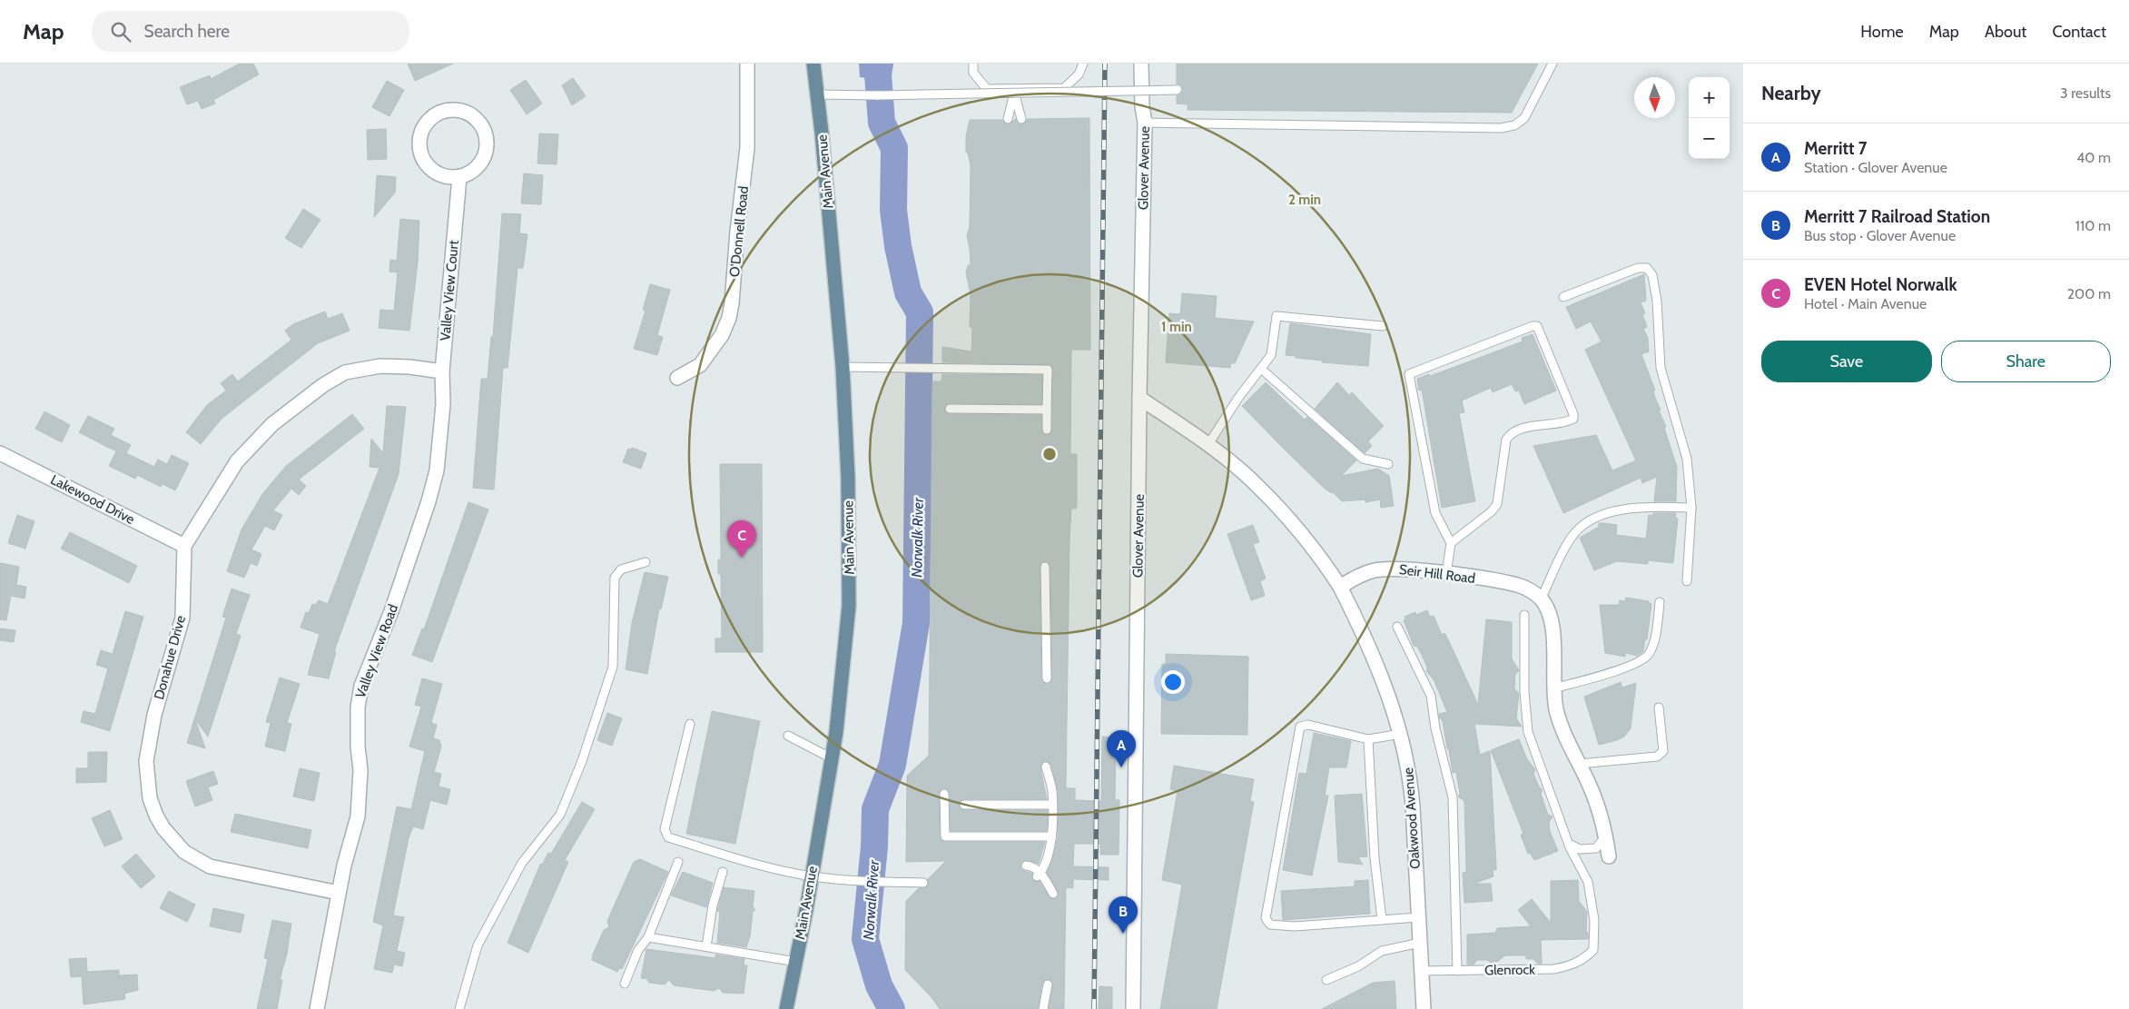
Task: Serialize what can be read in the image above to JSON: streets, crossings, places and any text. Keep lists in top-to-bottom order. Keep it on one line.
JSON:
{"streets":{"main road":["Main Avenue"],"street":["Glover Avenue","O'Donnell Road","Valley View Court","Lakewood Drive","Seir Hill Road","Valley View Road","Donahue Drive","Oakwood Avenue"],"lane":["Glenrock"]},"crossings":[["Valley View Court","Valley View Road"],["Lakewood Drive","Donahue Drive"],["Seir Hill Road","Oakwood Avenue"],["Valley View Road","Donahue Drive"],["Oakwood Avenue","Glenrock"]],"water":["Norwalk River"],"north":"bottom","page":{"header":"Map","search":"Search here","nav":["Home","Map","About","Contact"],"heading":["Nearby","3 results"],"map_buttons":["+","−"],"list":[{"mark":"A","name":"Merritt 7","note":"Station · Glover Avenue","value":"40 m"},{"mark":"B","name":"Merritt 7 Railroad Station","note":"Bus stop · Glover Avenue","value":"110 m"},{"mark":"C","name":"EVEN Hotel Norwalk","note":"Hotel · Main Avenue","value":"200 m"}],"buttons":["Save","Share"],"pins":["C","A","B"]},"rings":["2 min","1 min"]}
